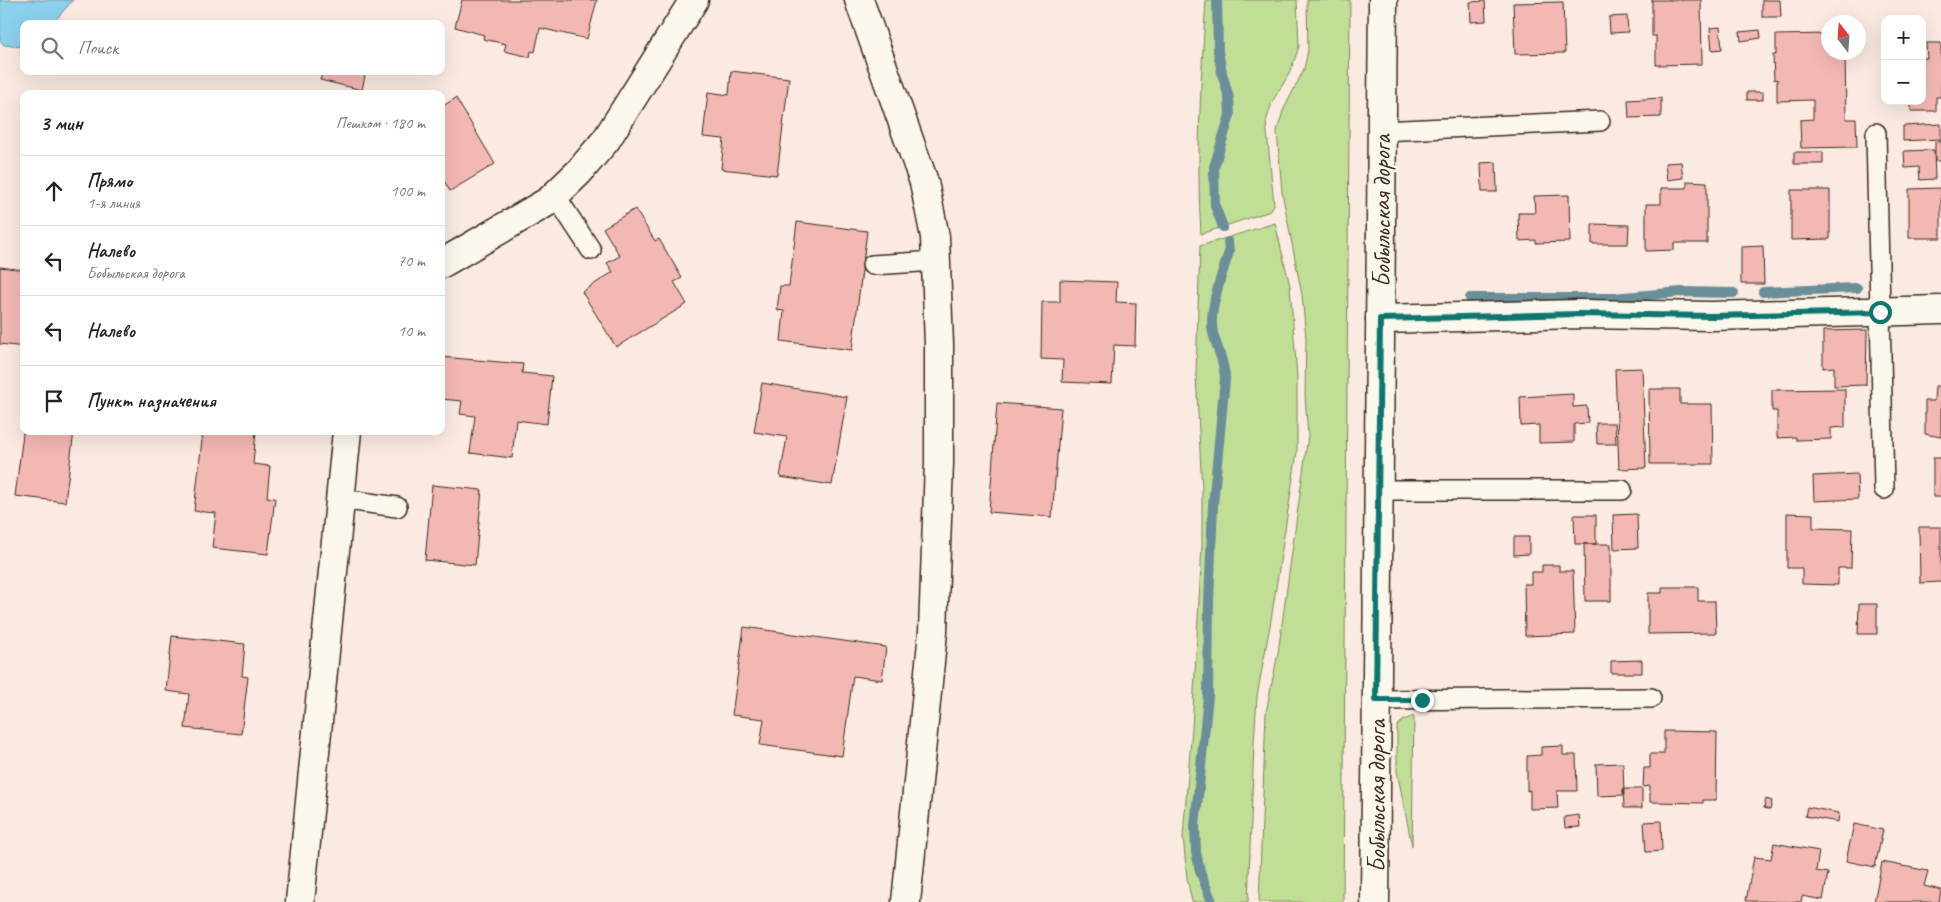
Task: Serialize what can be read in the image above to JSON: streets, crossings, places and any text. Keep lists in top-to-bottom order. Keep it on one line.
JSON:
{"streets":{"street":["Бобыльская дорога"]},"north":"top","page":{"map_buttons":["+","−"],"search":"Поиск","heading":["3 мин","Пешком · 180 m"],"list":[["Прямо","1-я линия","100 m"],["Налево","Бобыльская дорога","70 m"],["Налево","10 m"],"Пункт назначения"]}}
